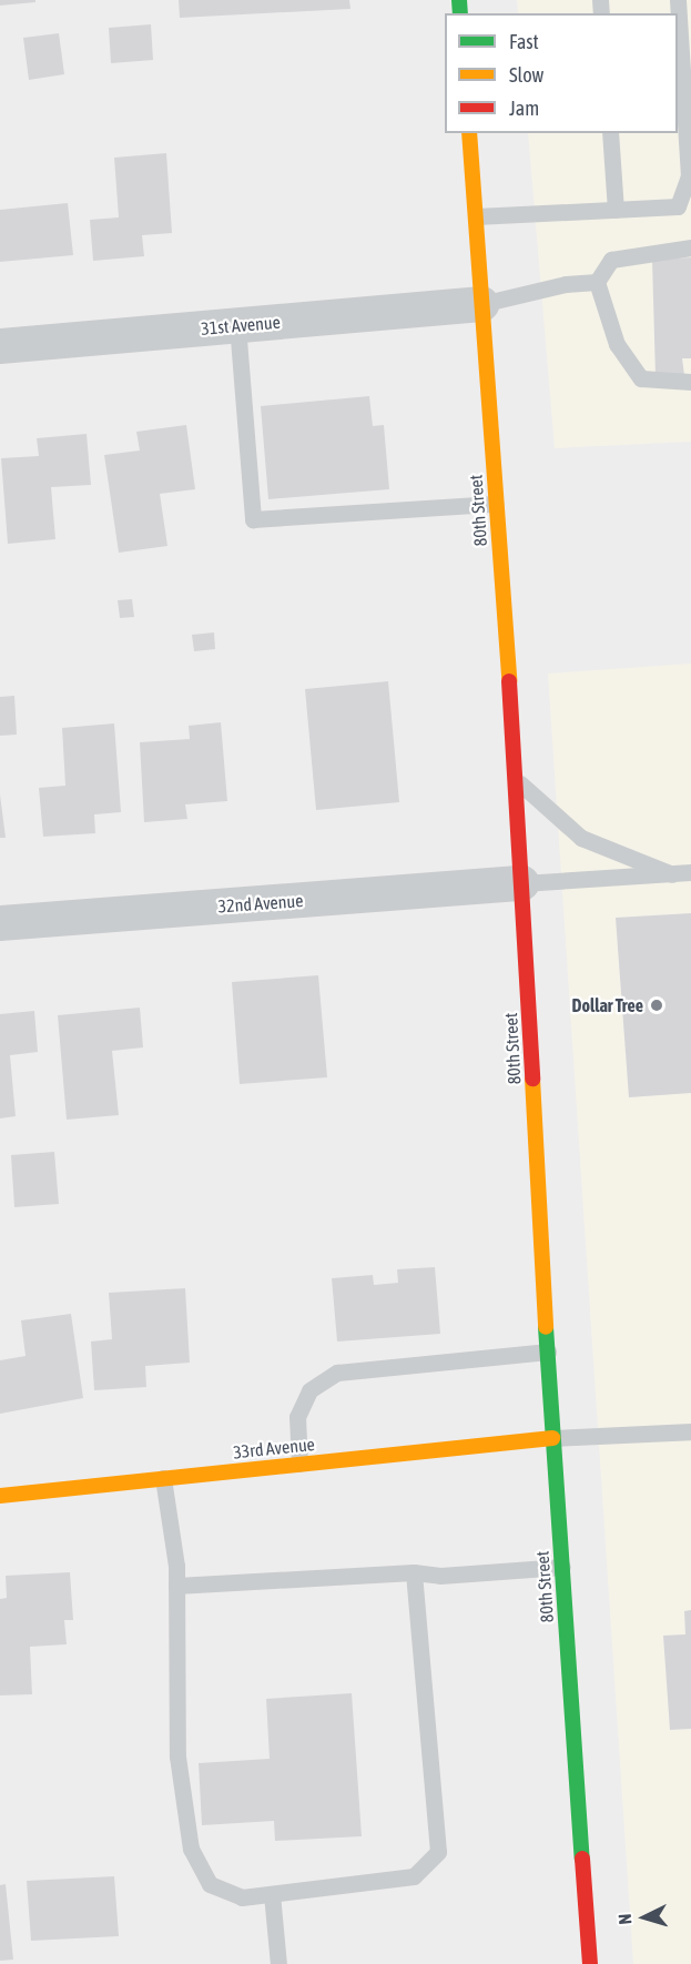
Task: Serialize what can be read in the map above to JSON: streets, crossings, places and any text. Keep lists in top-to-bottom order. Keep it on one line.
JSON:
{"streets":{"street":["31st Avenue","80th Street","32nd Avenue","33rd Avenue"]},"crossings":[["31st Avenue","80th Street"],["80th Street","32nd Avenue"],["80th Street","33rd Avenue"]],"places":["Dollar Tree"],"legend":["Fast","Slow","Jam"],"north":"left"}
